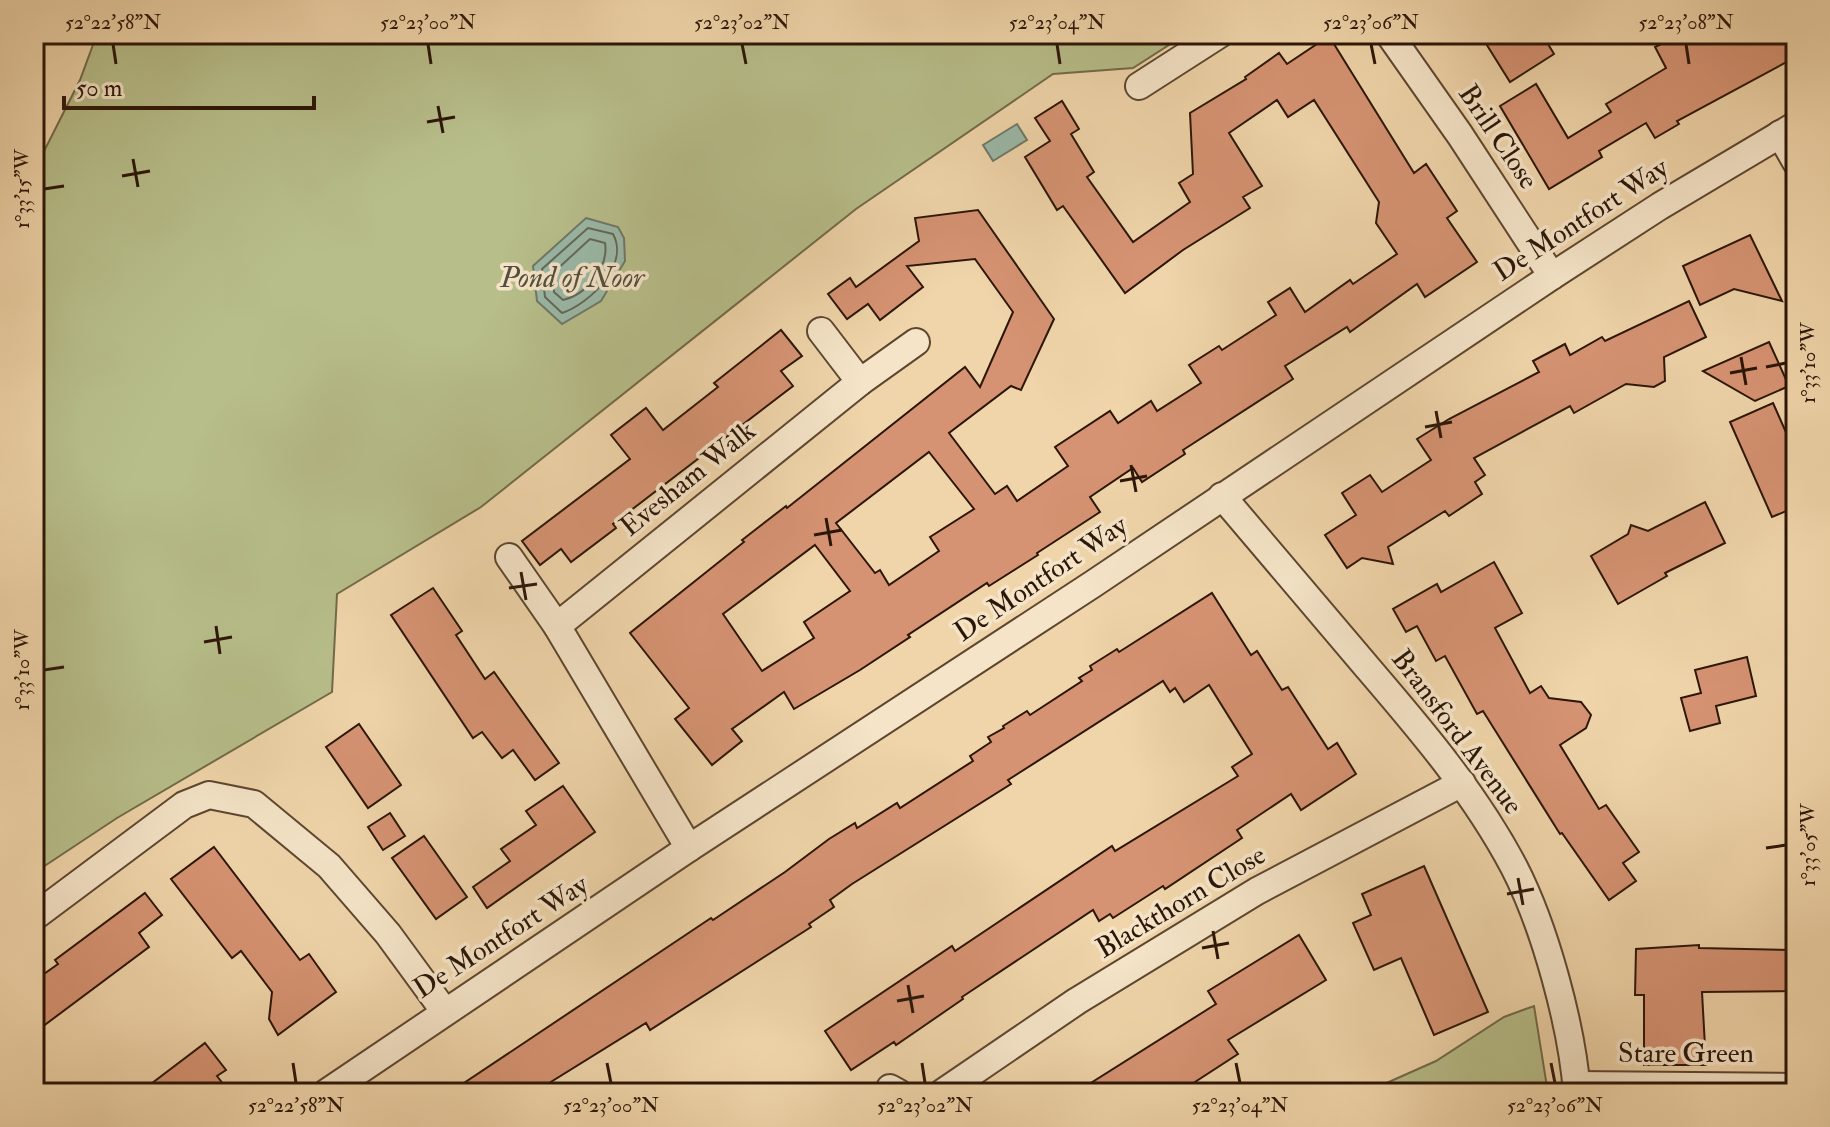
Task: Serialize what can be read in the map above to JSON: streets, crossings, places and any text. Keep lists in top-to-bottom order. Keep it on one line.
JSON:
{"streets":{"street":["Brill Close","De Montfort Way","Evesham Walk","Bransford Avenue","Blackthorn Close","Stare Green"]},"crossings":[["Brill Close","De Montfort Way"],["De Montfort Way","Bransford Avenue"],["Bransford Avenue","Blackthorn Close"],["Bransford Avenue","Stare Green"]],"water":["Pond of Noor"],"scale_bar":"50 m","coordinates":["52°22'58\"N","52°23'00\"N","52°23'02\"N","52°23'04\"N","52°23'06\"N","52°23'08\"N","1°33'15\"W","1°33'10\"W","1°33'05\"W"]}
